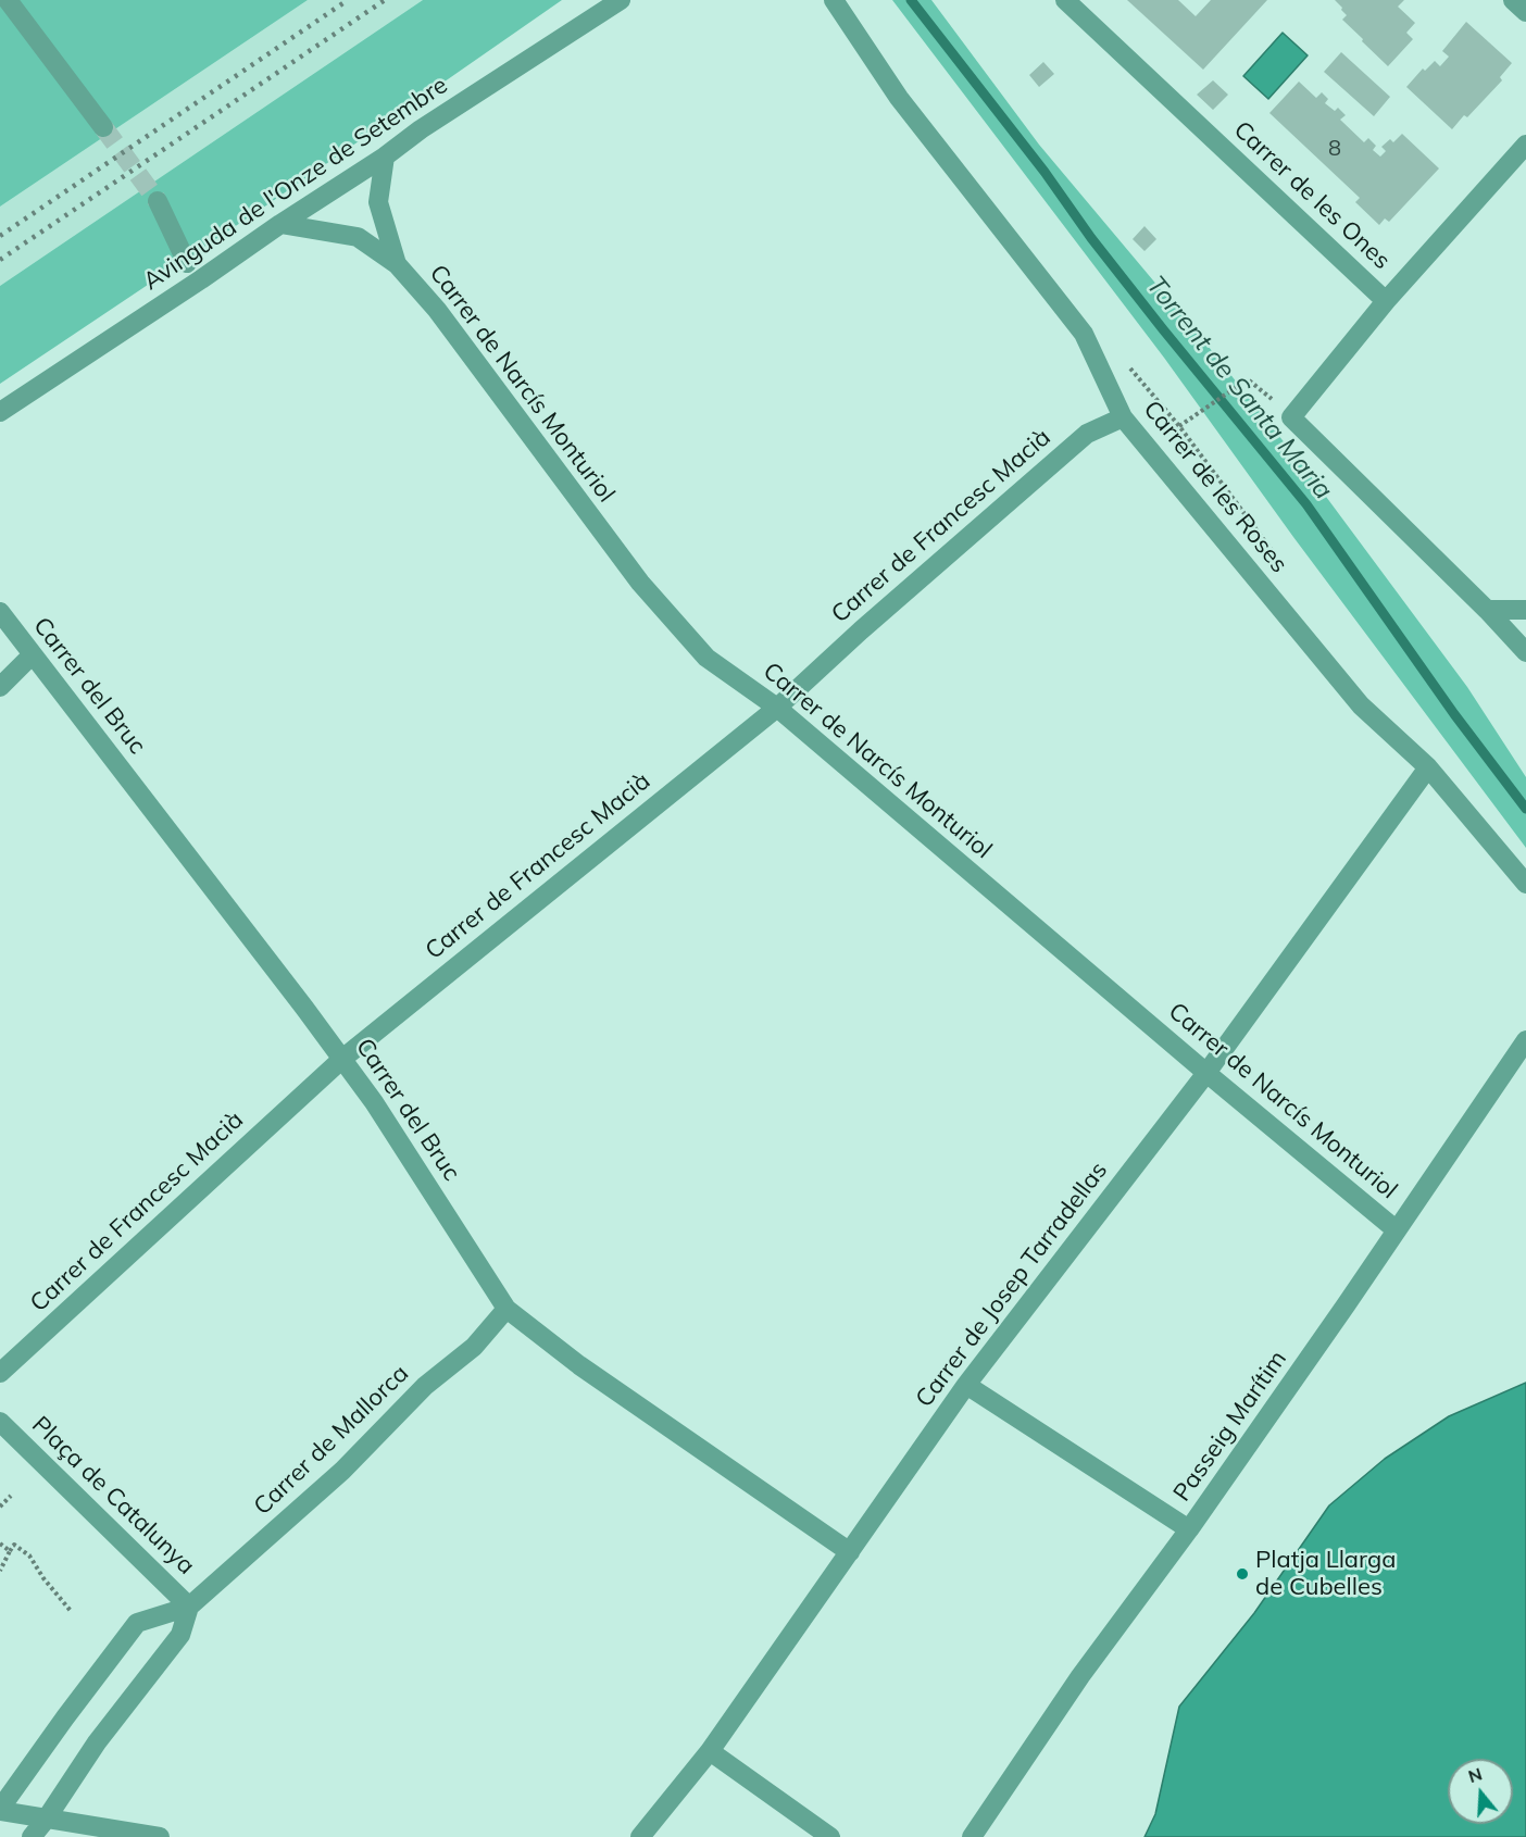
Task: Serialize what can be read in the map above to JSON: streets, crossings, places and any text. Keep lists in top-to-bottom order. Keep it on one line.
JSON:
{"streets":{"street":["Avinguda de l'Onze de Setembre","Carrer de les Ones","Carrer de Narcís Monturiol","Carrer de les Roses","Carrer de Francesc Macià","Carrer del Bruc","Carrer de Josep Tarradellas","Passeig Marítim","Carrer de Mallorca","Plaça de Catalunya"]},"crossings":[["Avinguda de l'Onze de Setembre","Carrer de Narcís Monturiol"],["Carrer de Narcís Monturiol","Carrer de Francesc Macià"],["Carrer de Narcís Monturiol","Carrer de Josep Tarradellas"],["Carrer de Narcís Monturiol","Passeig Marítim"],["Carrer de les Roses","Carrer de Francesc Macià"],["Carrer de les Roses","Carrer de Josep Tarradellas"],["Carrer de Francesc Macià","Carrer del Bruc"],["Carrer del Bruc","Carrer de Josep Tarradellas"],["Carrer del Bruc","Carrer de Mallorca"],["Carrer de Mallorca","Plaça de Catalunya"]],"water":["Torrent de Santa Maria"],"places":["Platja Llarga de Cubelles"],"house_numbers":["8"],"north":"top"}
